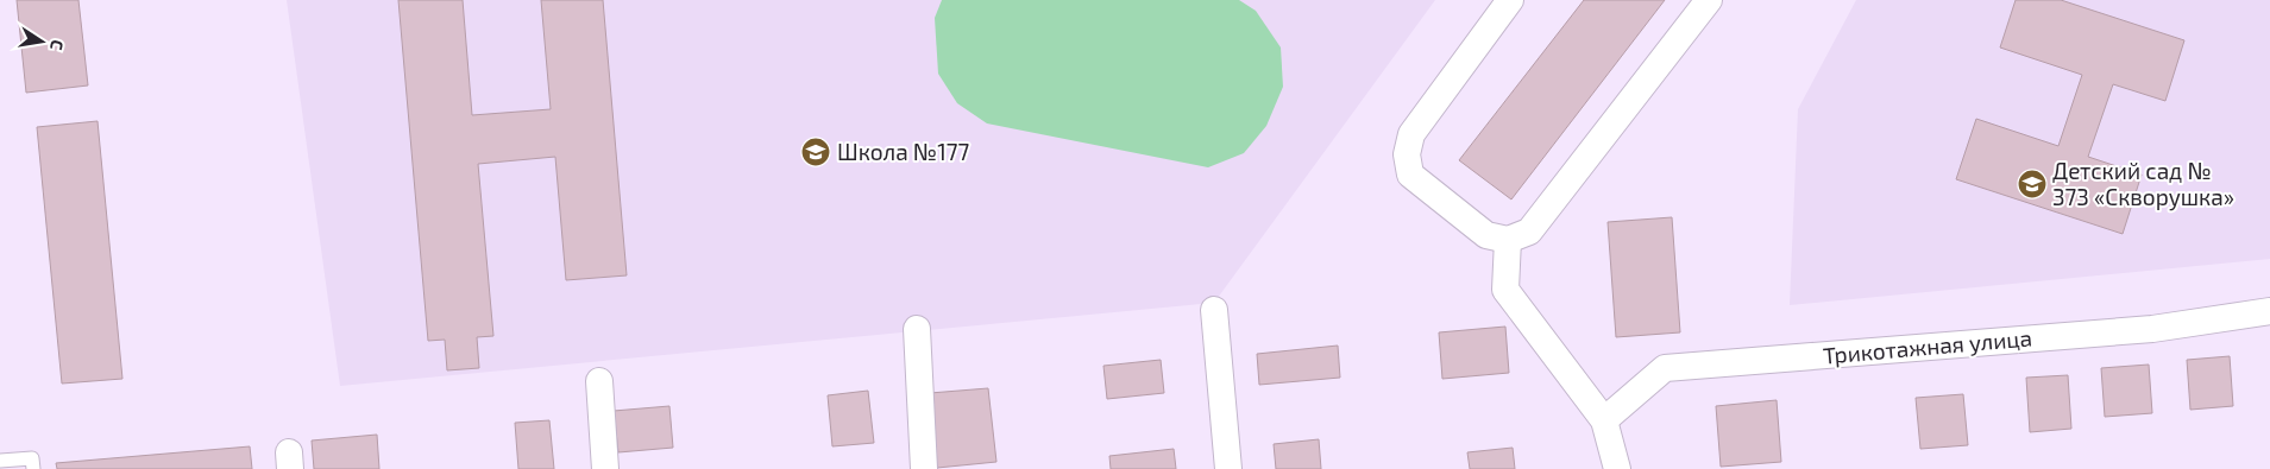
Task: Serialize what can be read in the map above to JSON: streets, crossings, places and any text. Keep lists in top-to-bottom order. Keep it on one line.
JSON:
{"streets":{"street":["Трикотажная улица"]},"places":{"school or university":["Школа №177","Детский сад № 373 «Скворушка»"]},"north":"right"}
